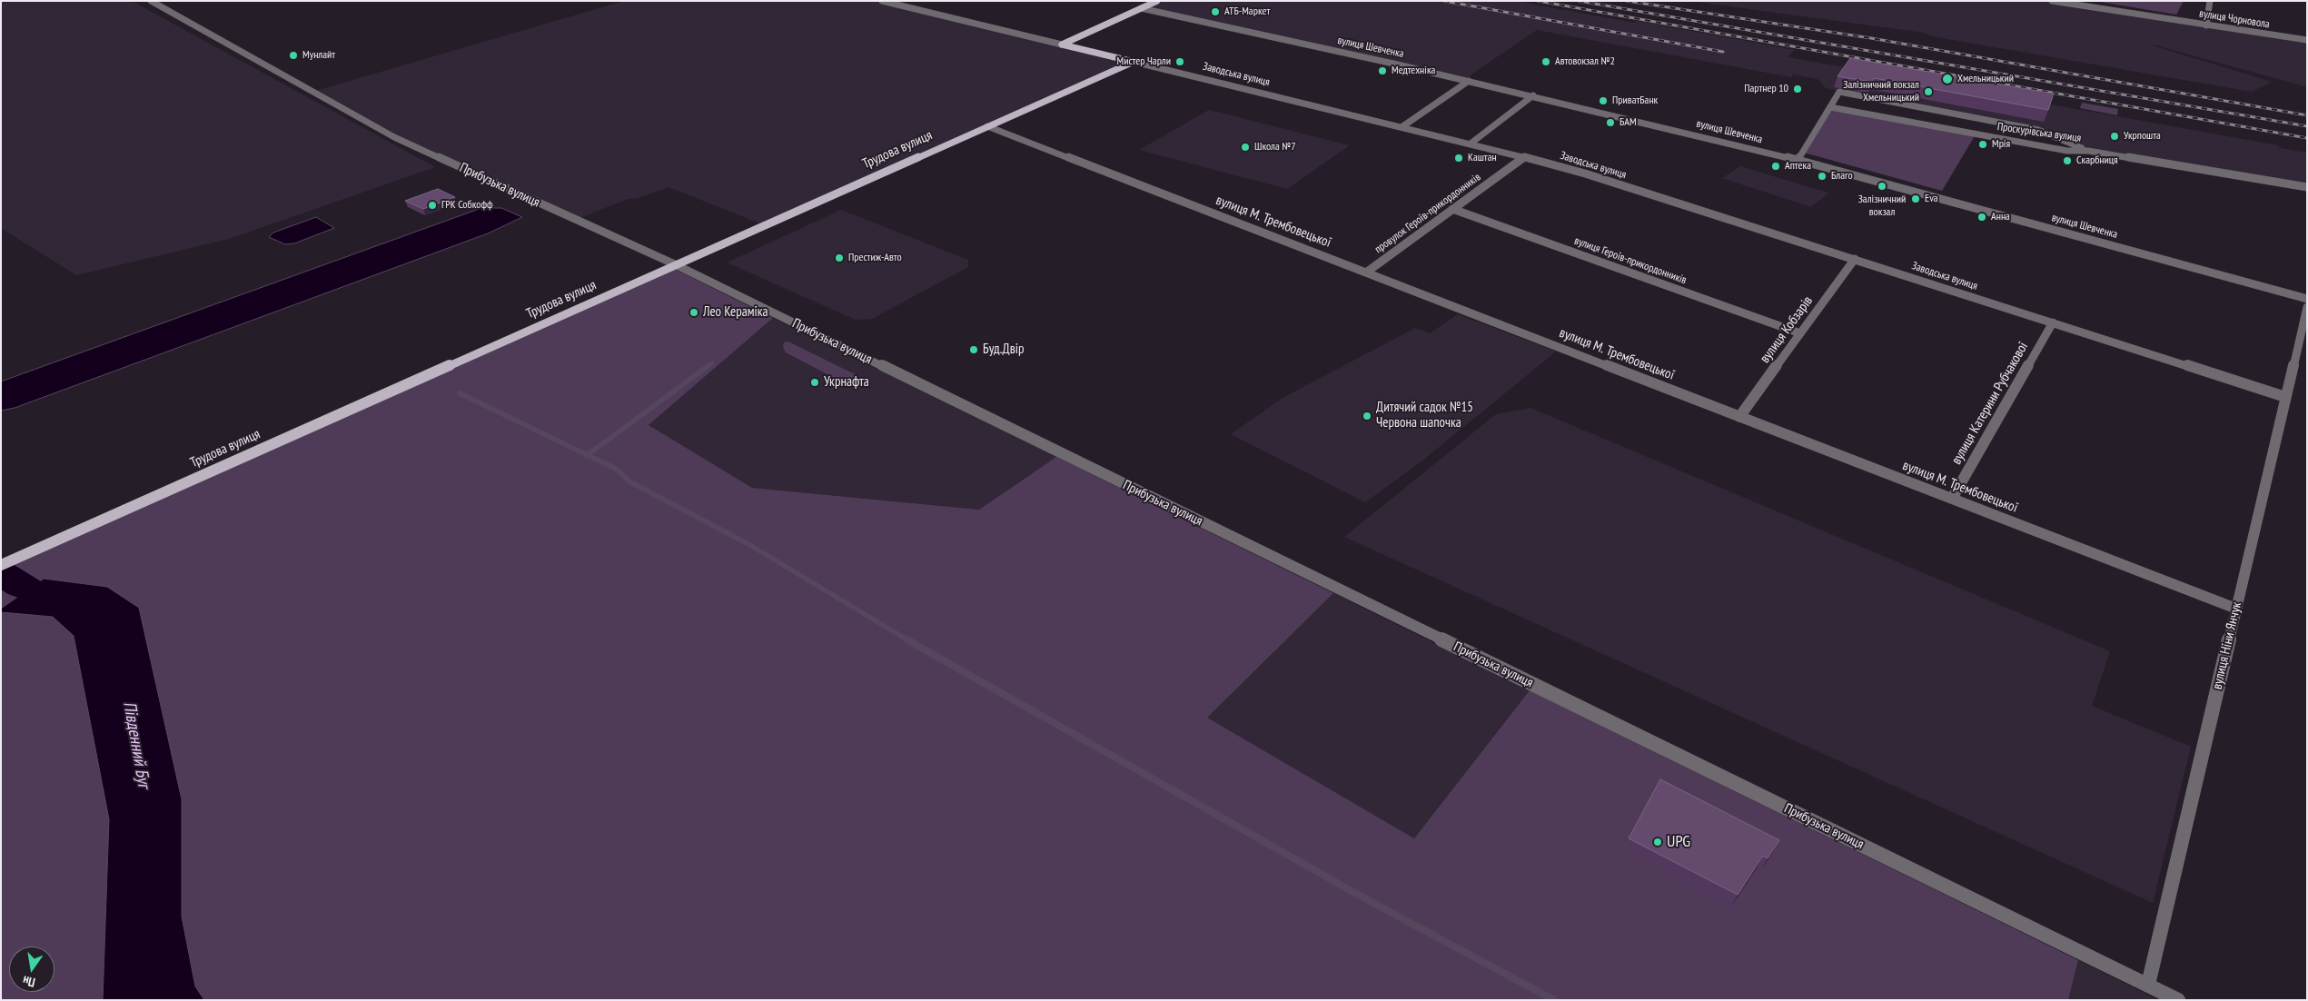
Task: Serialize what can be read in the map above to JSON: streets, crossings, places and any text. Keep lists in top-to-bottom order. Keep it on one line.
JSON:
{"streets":{"main road":["Заводська вулиця","Трудова вулиця"],"street":["вулиця Чорновола","вулиця Шевченка","Проскурівська вулиця","Прибузька вулиця","провулок Героїв-прикордонників","вулиця М. Трембовецької","вулиця Героїв-прикордонників","вулиця Кобзарів","вулиця Катерини Рубчакової","вулиця Ніни Янчук"]},"crossings":[["Заводська вулиця","Трудова вулиця"],["Заводська вулиця","провулок Героїв-прикордонників"],["Заводська вулиця","вулиця Кобзарів"],["Заводська вулиця","вулиця Катерини Рубчакової"],["Заводська вулиця","вулиця Ніни Янчук"],["Трудова вулиця","Прибузька вулиця"],["Трудова вулиця","вулиця М. Трембовецької"],["Прибузька вулиця","вулиця Ніни Янчук"],["провулок Героїв-прикордонників","вулиця М. Трембовецької"],["провулок Героїв-прикордонників","вулиця Героїв-прикордонників"],["вулиця М. Трембовецької","вулиця Кобзарів"],["вулиця М. Трембовецької","вулиця Катерини Рубчакової"],["вулиця М. Трембовецької","вулиця Ніни Янчук"],["вулиця Героїв-прикордонників","вулиця Кобзарів"]],"water":["Південний Буг"],"places":["АТБ-Маркет","Мунлайт","Мистер Чарли","Автовокзал №2","Медтехніка","Хмельницький","Партнер 10","Залізничний вокзал Хмельницький","ПриватБанк","БАМ","Укрпошта","Мрія","Школа №7","Каштан","Скарбниця","Аптека","Благо","Залізничний вокзал","Eva","ГРК Собкофф","Анна","Престиж-Авто","Лео Кераміка","Буд.Двір","Укрнафта","Дитячий садок №15 Червона шапочка","UPG"],"north":"bottom"}
